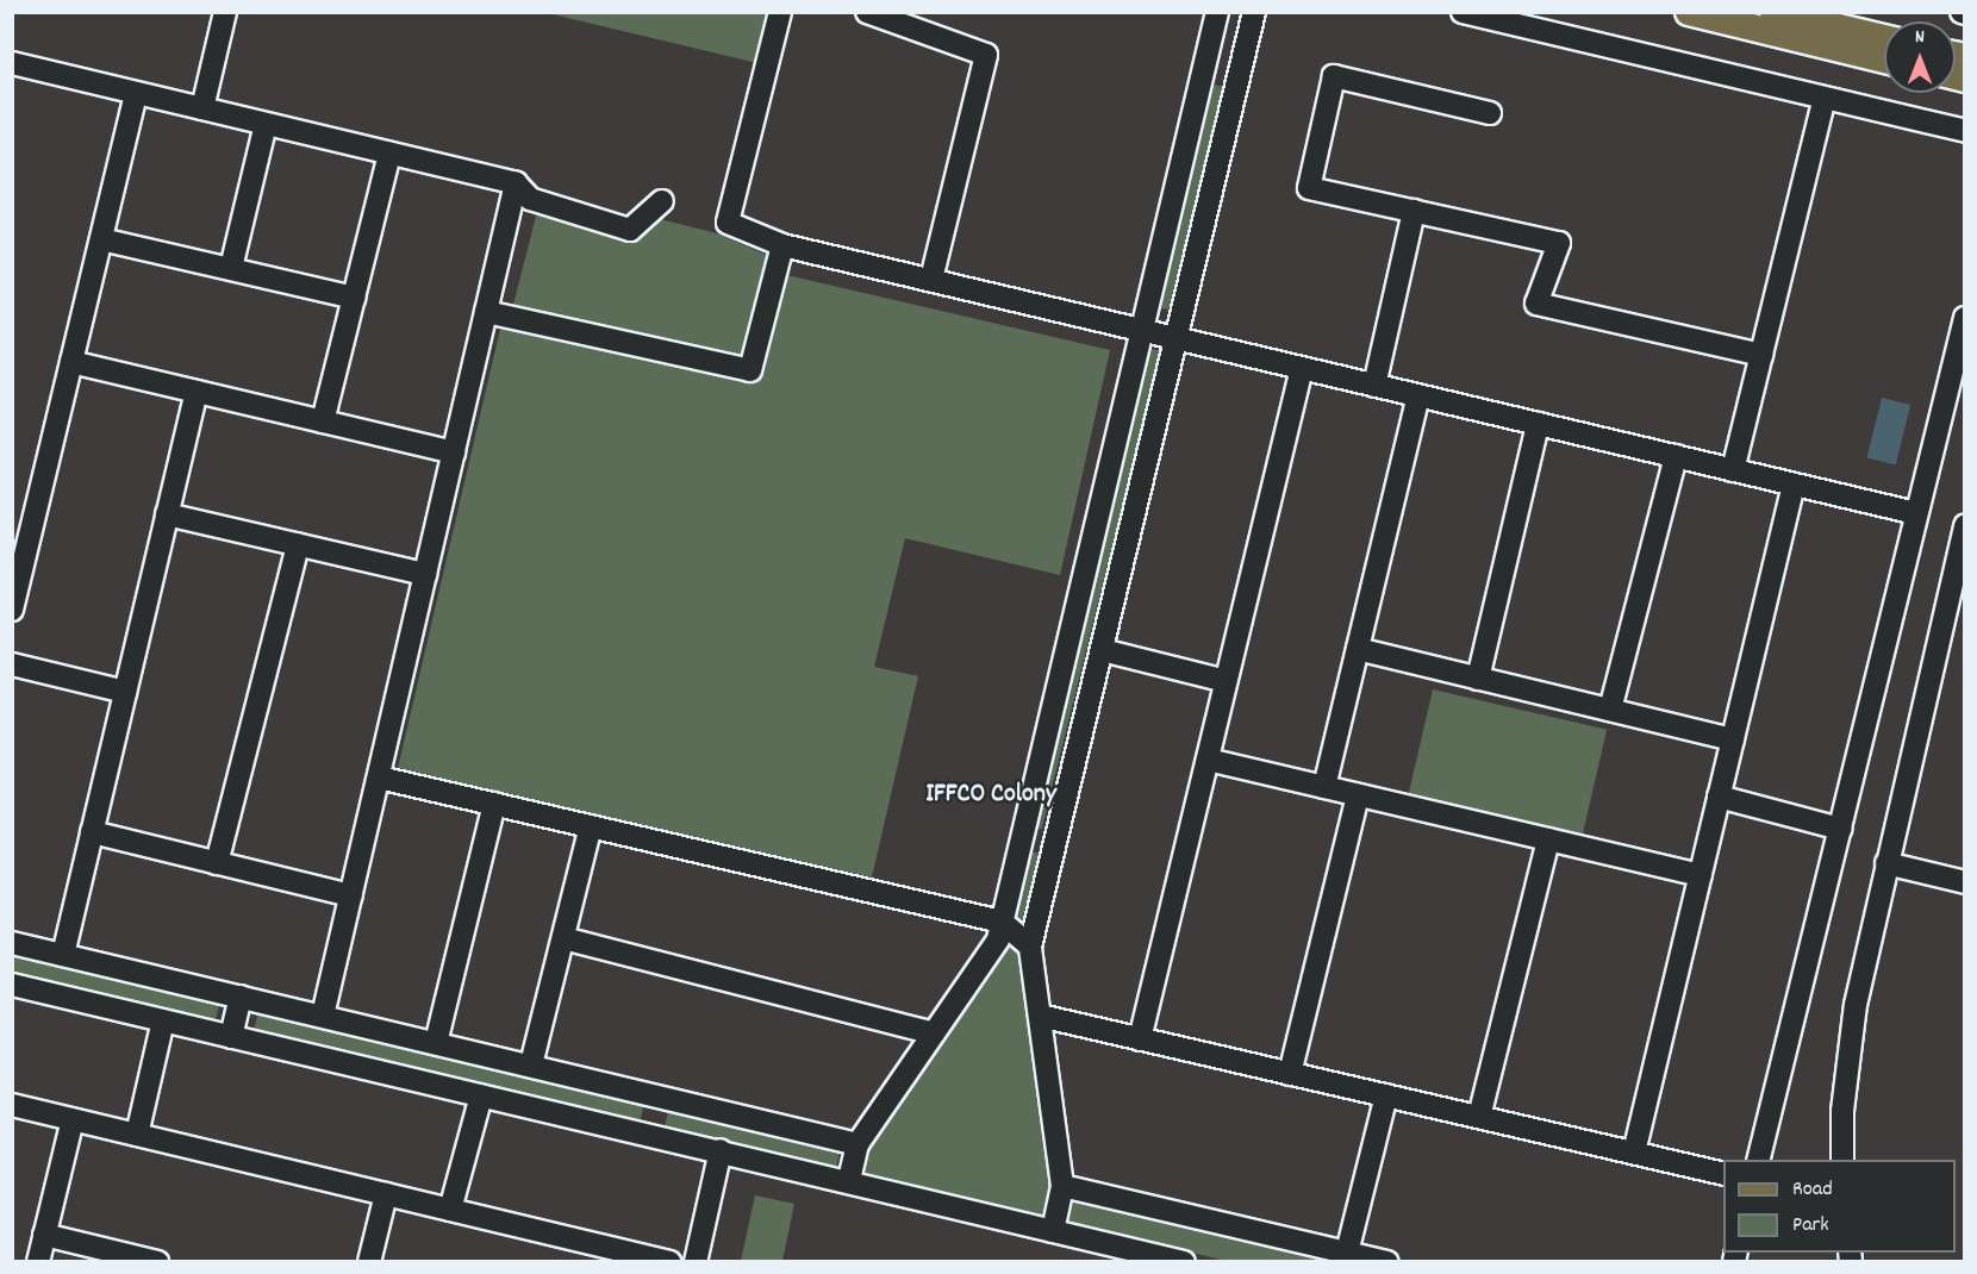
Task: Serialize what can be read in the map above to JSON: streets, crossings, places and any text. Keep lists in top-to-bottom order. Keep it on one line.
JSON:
{"districts":["IFFCO Colony"],"legend":["Road","Park"],"north":"top"}
